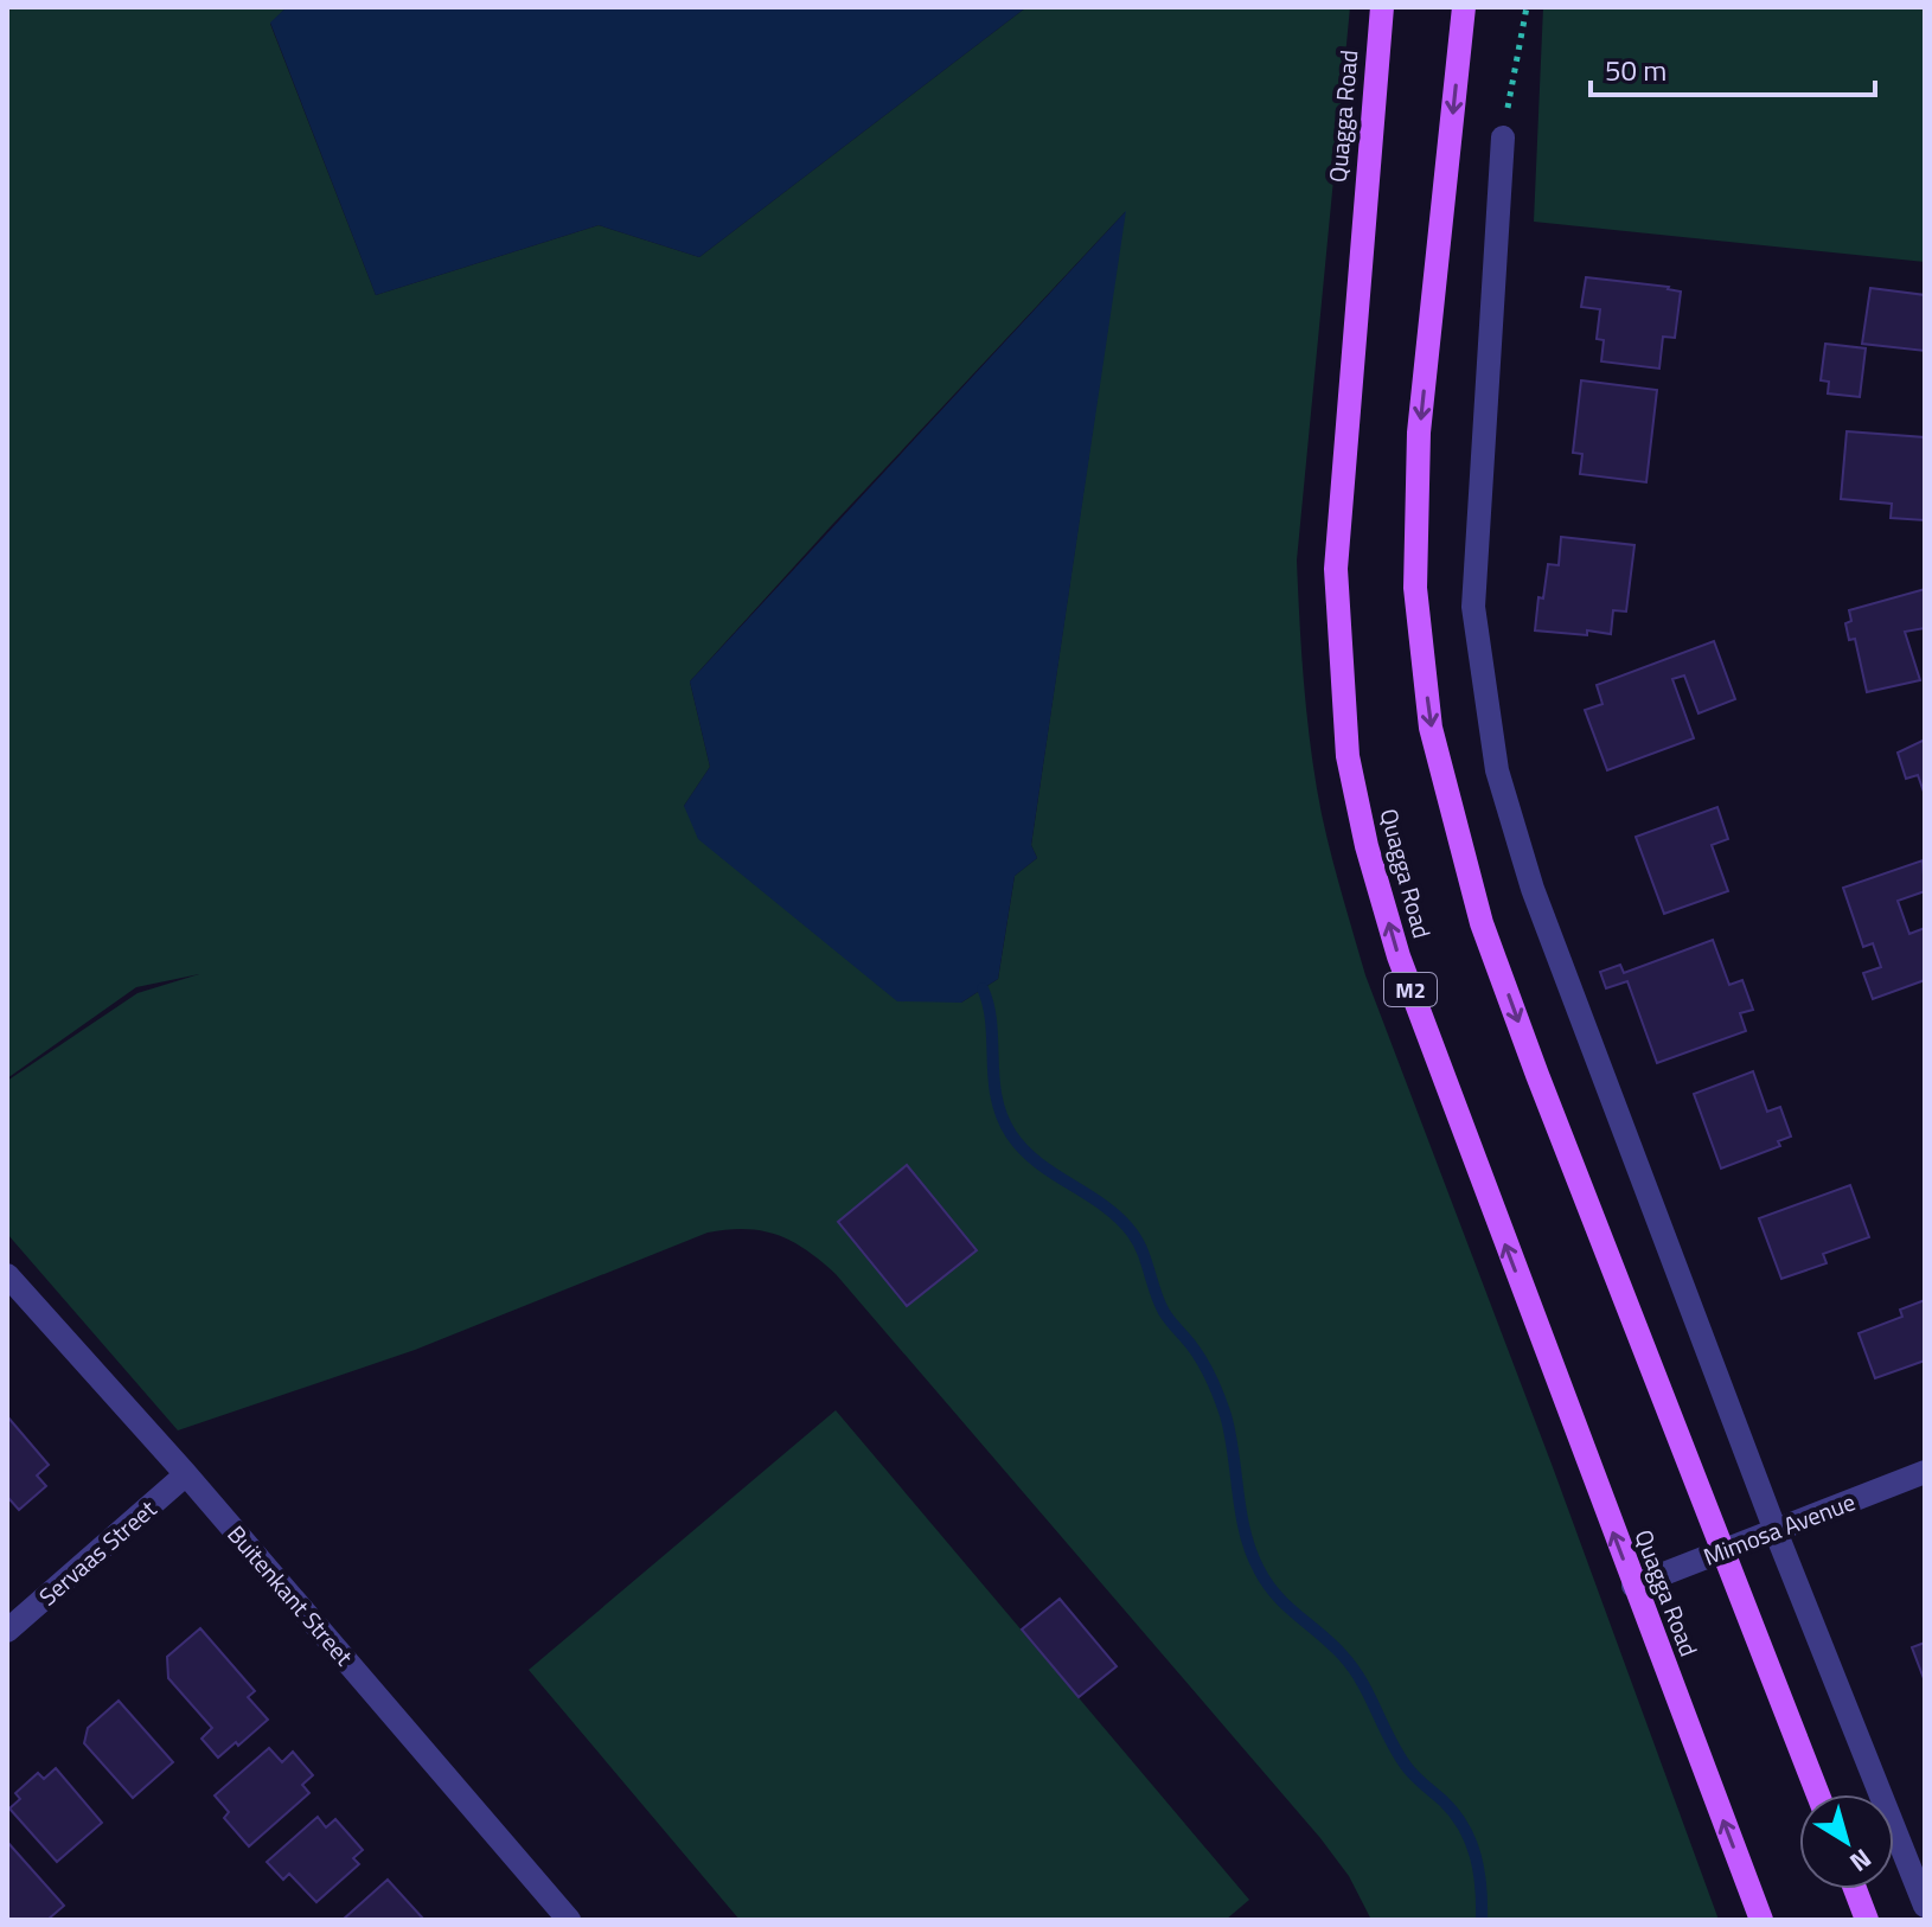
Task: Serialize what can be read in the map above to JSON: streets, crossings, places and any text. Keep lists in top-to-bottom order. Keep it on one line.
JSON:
{"streets":{"main road":["Quagga Road","M2"],"street":["Mimosa Avenue","Servaas Street","Buitenkant Street"]},"crossings":[["Quagga Road","Mimosa Avenue"],["Servaas Street","Buitenkant Street"]],"scale_bar":"50 m","north":"bottom right"}
